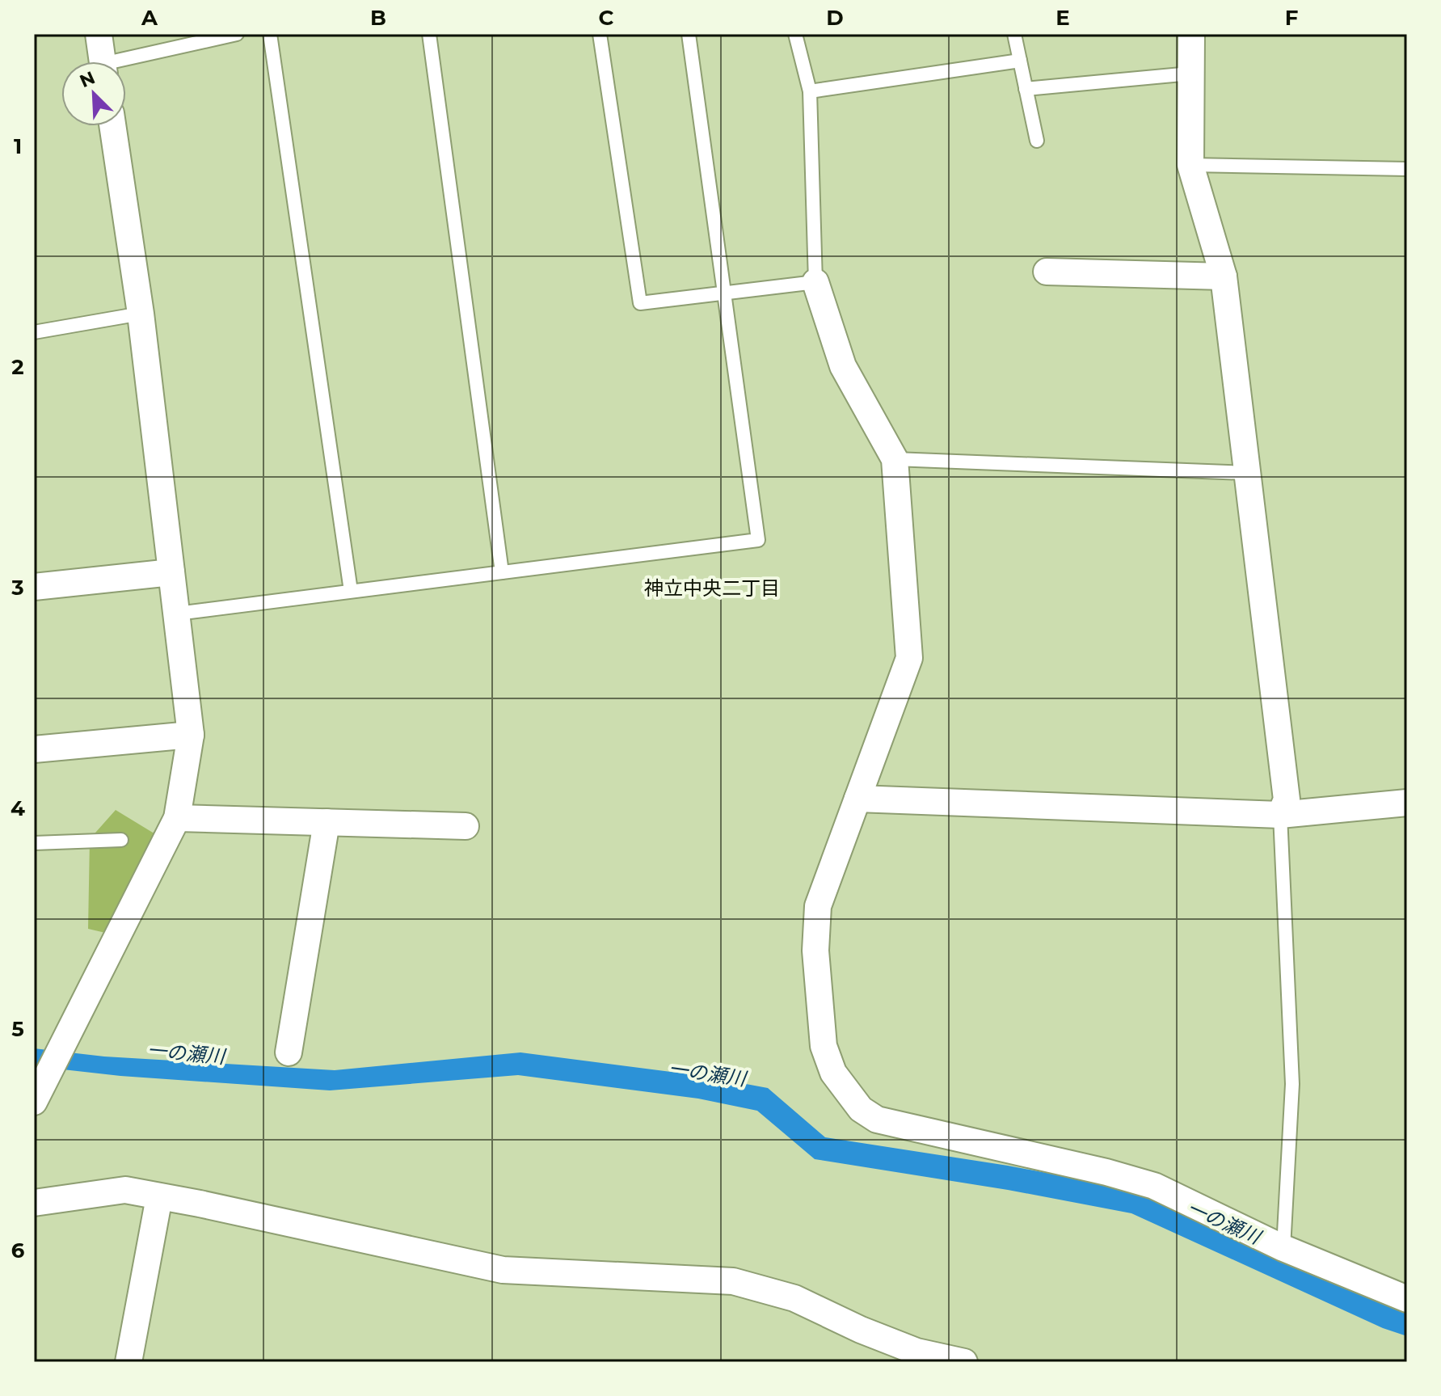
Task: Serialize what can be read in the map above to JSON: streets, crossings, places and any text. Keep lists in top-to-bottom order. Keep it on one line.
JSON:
{"districts":["神立中央二丁目"],"water":["一の瀬川"],"north":"top left","grid":{"columns":["A","B","C","D","E","F"],"rows":["1","2","3","4","5","6"]}}
